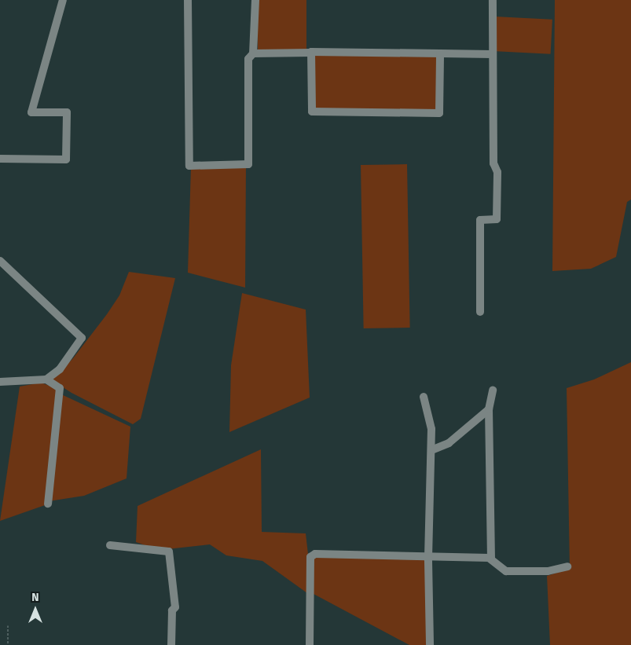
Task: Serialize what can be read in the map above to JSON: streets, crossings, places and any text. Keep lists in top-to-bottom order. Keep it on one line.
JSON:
{"north":"top"}
